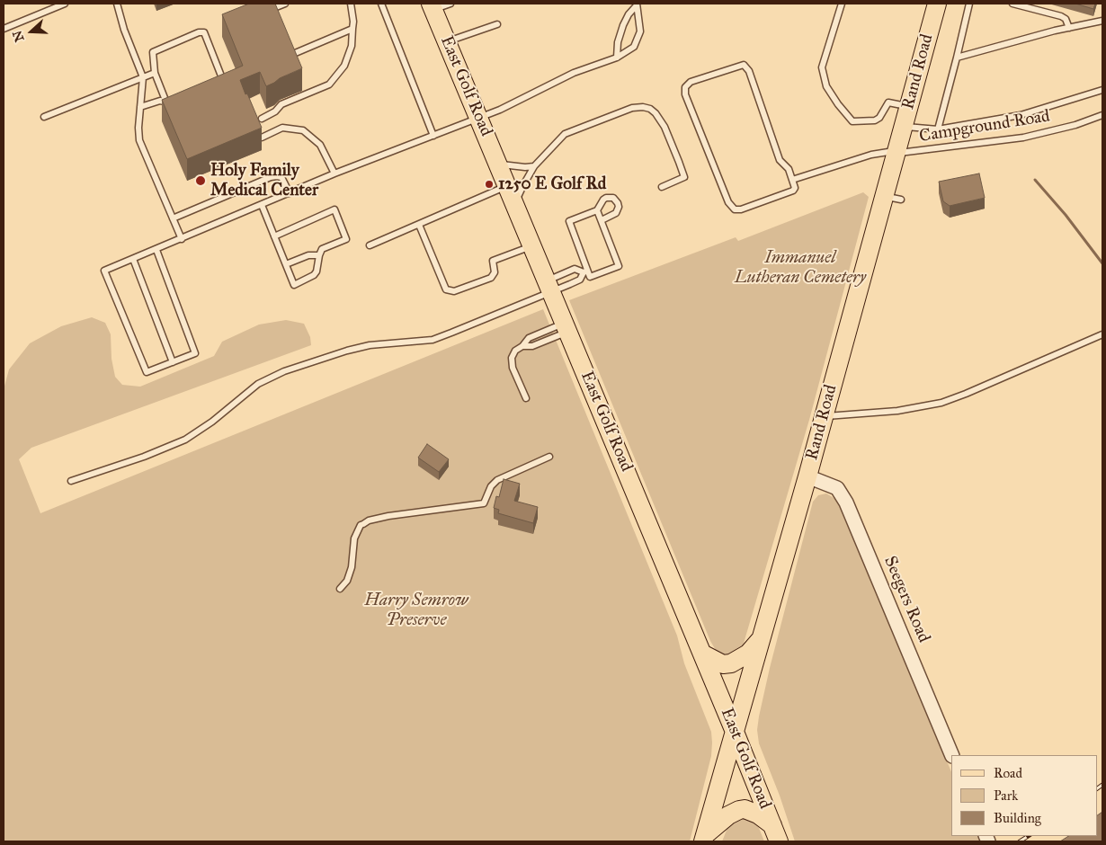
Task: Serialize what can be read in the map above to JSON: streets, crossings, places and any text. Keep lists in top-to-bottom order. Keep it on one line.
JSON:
{"streets":{"main road":["Rand Road","East Golf Road"],"street":["Seegers Road"],"lane":["Campground Road"]},"crossings":[["Rand Road","East Golf Road"],["Rand Road","Campground Road"],["Rand Road","Seegers Road"]],"parks":["Immanuel Lutheran Cemetery","Harry Semrow Preserve"],"places":["Holy Family Medical Center","1250 E Golf Rd"],"legend":["Road","Park","Building"],"north":"left"}
